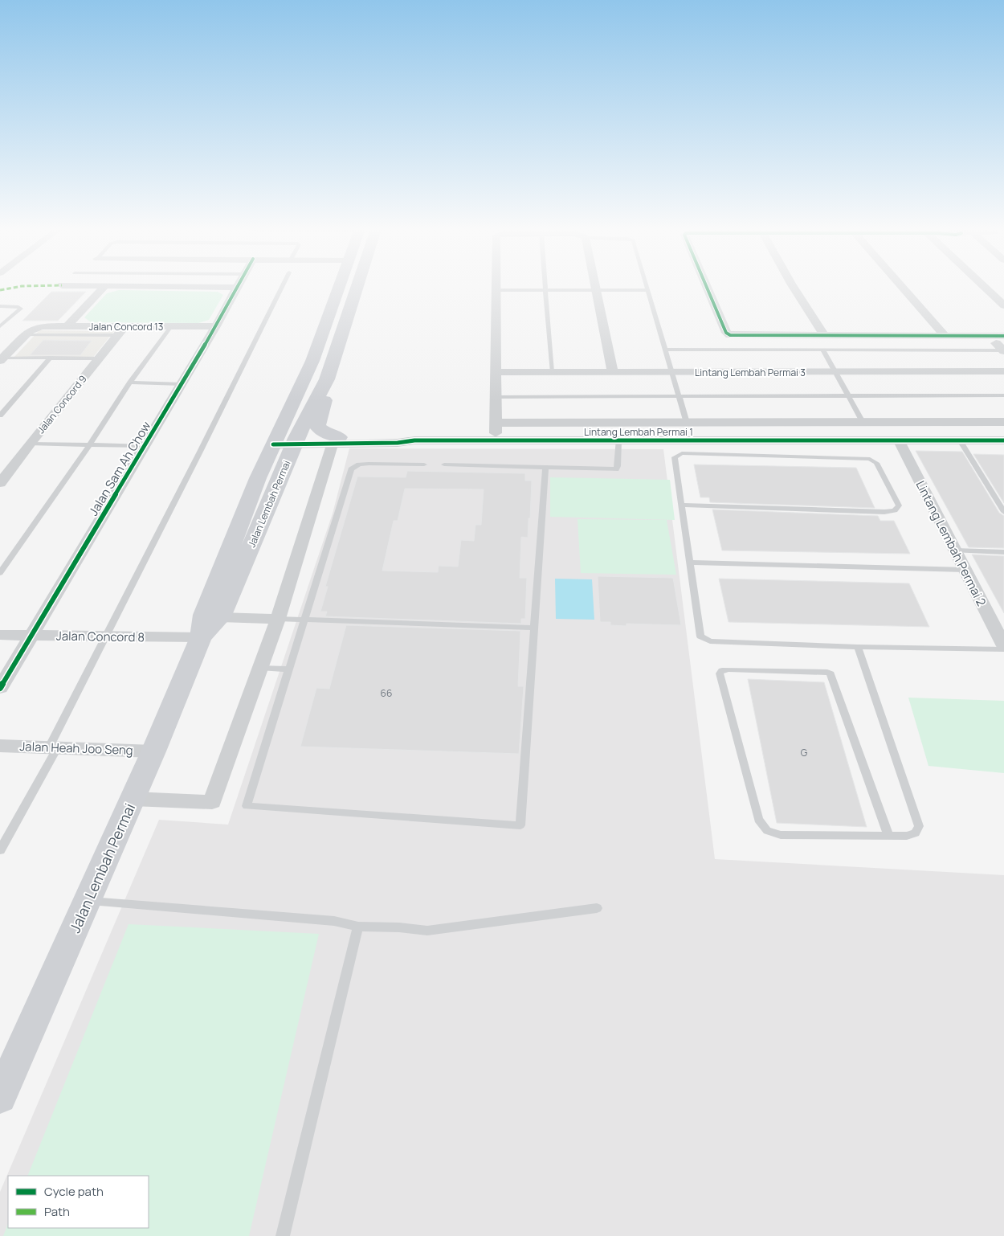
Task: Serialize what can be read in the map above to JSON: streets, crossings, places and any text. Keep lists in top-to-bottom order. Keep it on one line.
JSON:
{"streets":{"main road":["Jalan Lembah Permai"],"street":["Jalan Concord 13","Lintang Lembah Permai 3","Jalan Concord 9","Lintang Lembah Permai 1","Jalan Sam Ah Chow","Lintang Lembah Permai 2","Jalan Concord 8","Jalan Heah Joo Seng"]},"crossings":[["Jalan Concord 13","Jalan Concord 9"],["Jalan Concord 13","Jalan Sam Ah Chow"],["Lintang Lembah Permai 1","Jalan Lembah Permai"],["Lintang Lembah Permai 1","Lintang Lembah Permai 2"],["Jalan Sam Ah Chow","Jalan Concord 8"],["Jalan Lembah Permai","Jalan Concord 8"],["Jalan Lembah Permai","Jalan Heah Joo Seng"]],"house_numbers":["66","G"],"legend":["Cycle path","Path"]}
